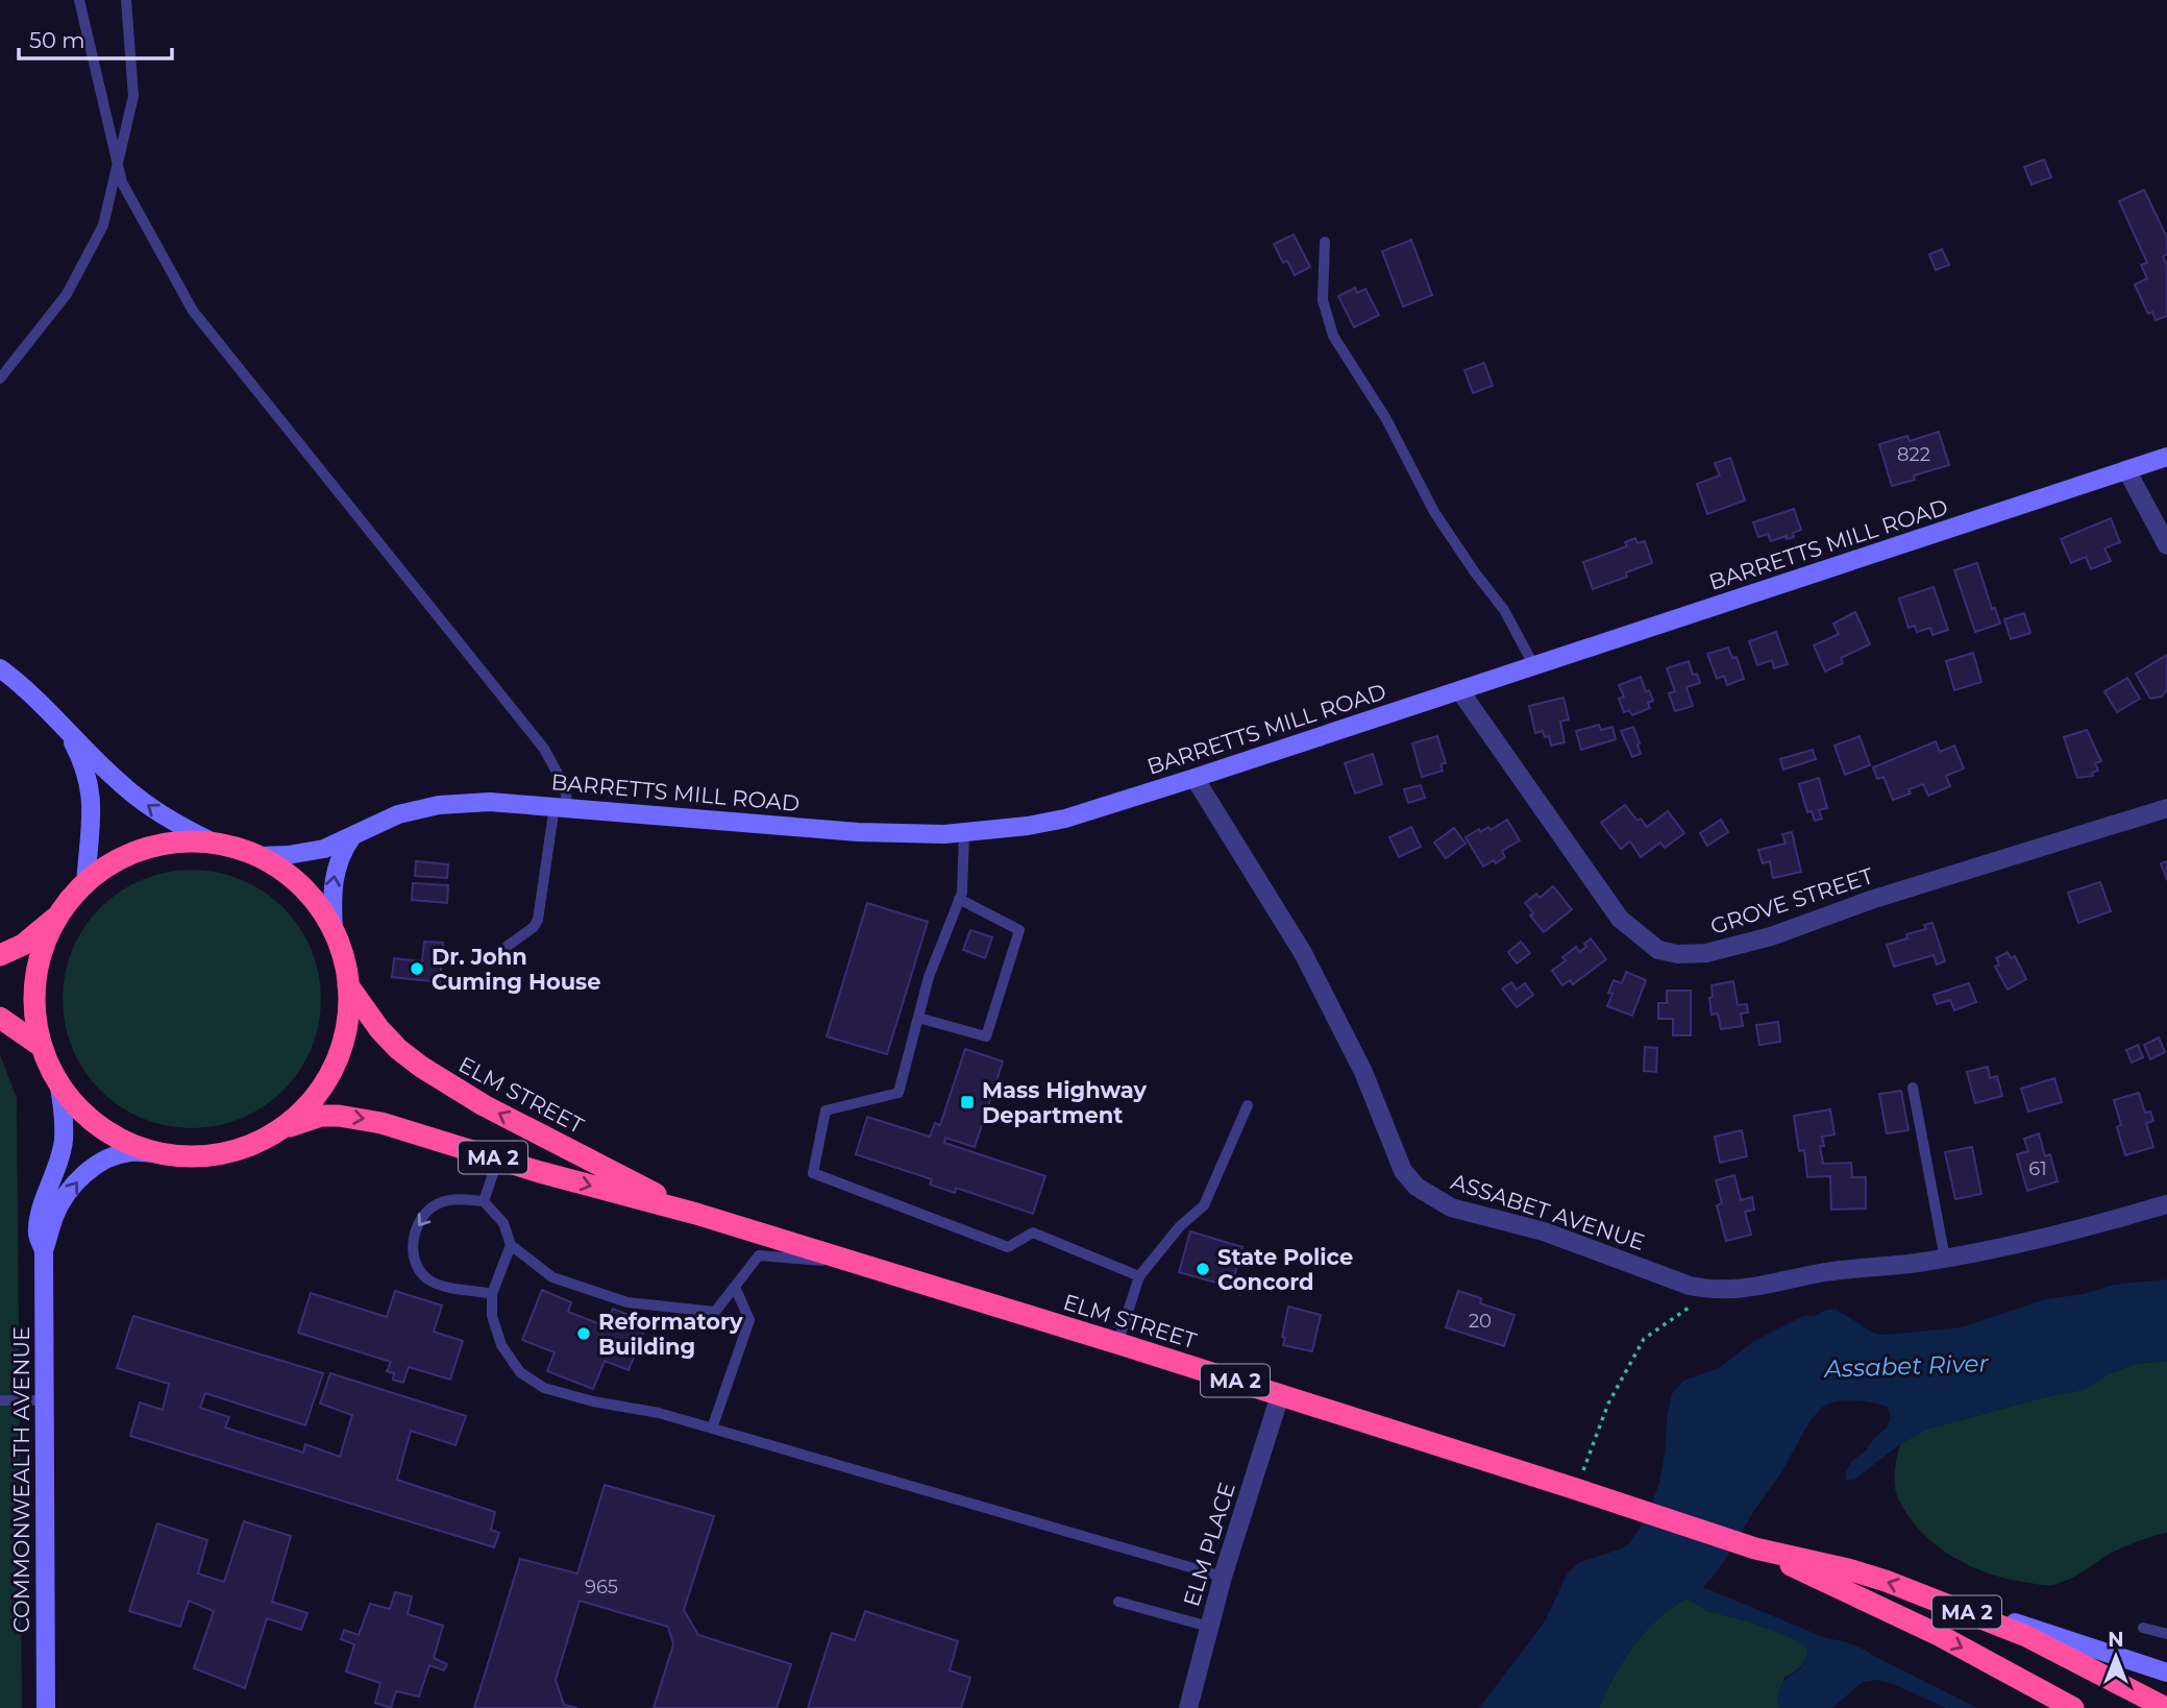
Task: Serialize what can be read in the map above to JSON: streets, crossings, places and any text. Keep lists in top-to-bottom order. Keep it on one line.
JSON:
{"streets":{"highway":["ELM STREET","MA 2"],"street":["BARRETTS MILL ROAD","GROVE STREET","ASSABET AVENUE","COMMONWEALTH AVENUE","ELM PLACE"]},"crossings":[["BARRETTS MILL ROAD","GROVE STREET"],["BARRETTS MILL ROAD","MA 2"],["BARRETTS MILL ROAD","ASSABET AVENUE"],["ELM STREET","MA 2"],["ELM STREET","ELM PLACE"],["MA 2","COMMONWEALTH AVENUE"]],"water":["Assabet River"],"places":{"other":["Dr. John Cuming House","State Police Concord","Reformatory Building"],"transit":["Mass Highway Department"]},"house_numbers":["822","61","20","965"],"scale_bar":"50 m","north":"top"}
